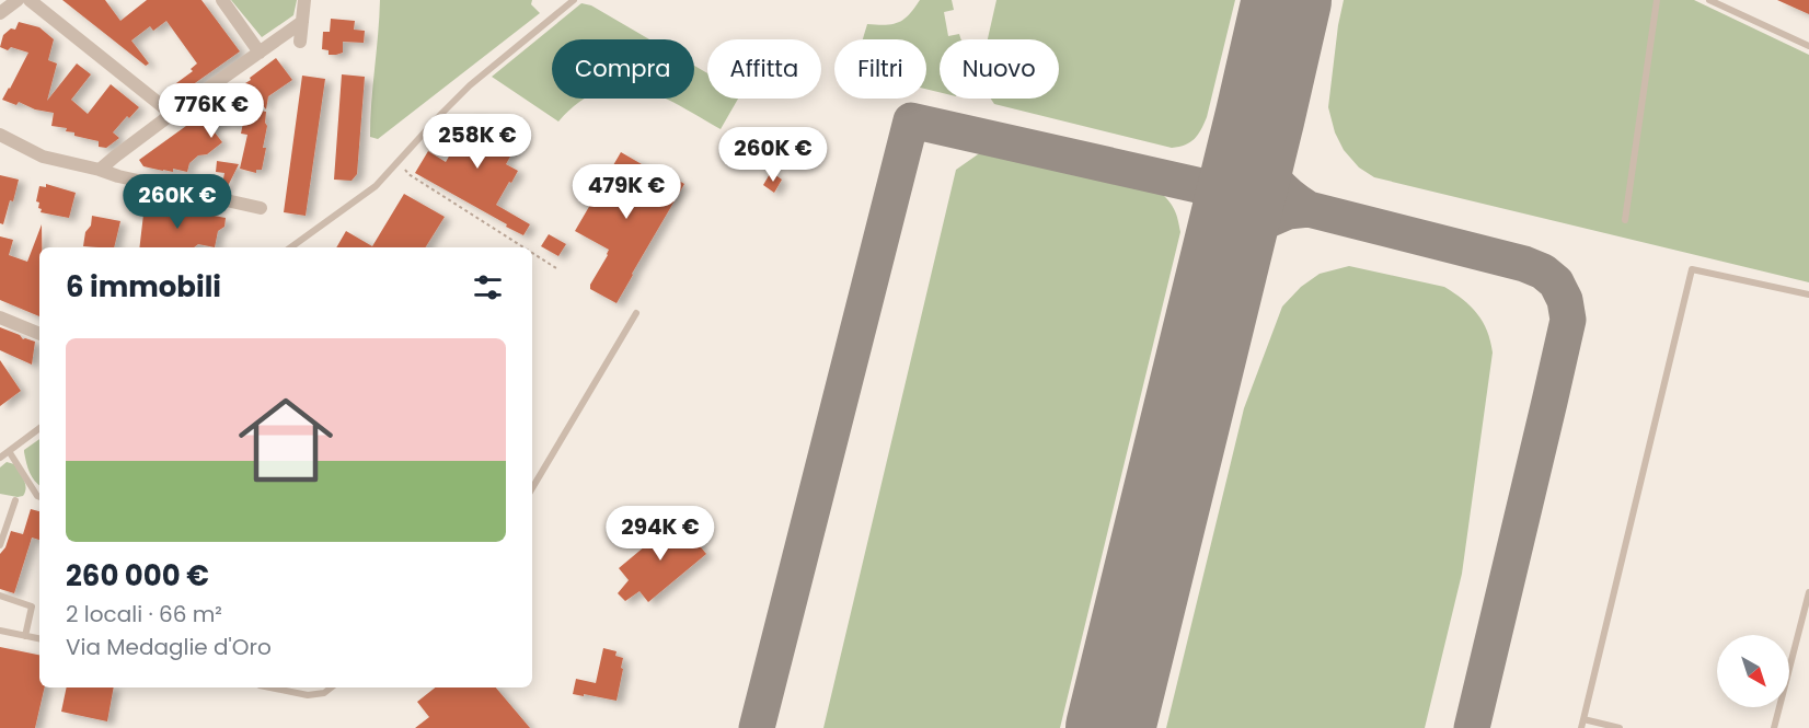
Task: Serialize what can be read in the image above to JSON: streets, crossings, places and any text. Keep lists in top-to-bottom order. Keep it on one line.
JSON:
{"north":"bottom right","page":{"chip":["Compra","Affitta","Filtri","Nuovo"],"price":["776K €","258K €","260K €","479K €","260K €","294K €"],"heading":"6 immobili","list":[{"name":"260 000 €","note":"2 locali · 66 m² · Via Medaglie d'Oro"}]}}
